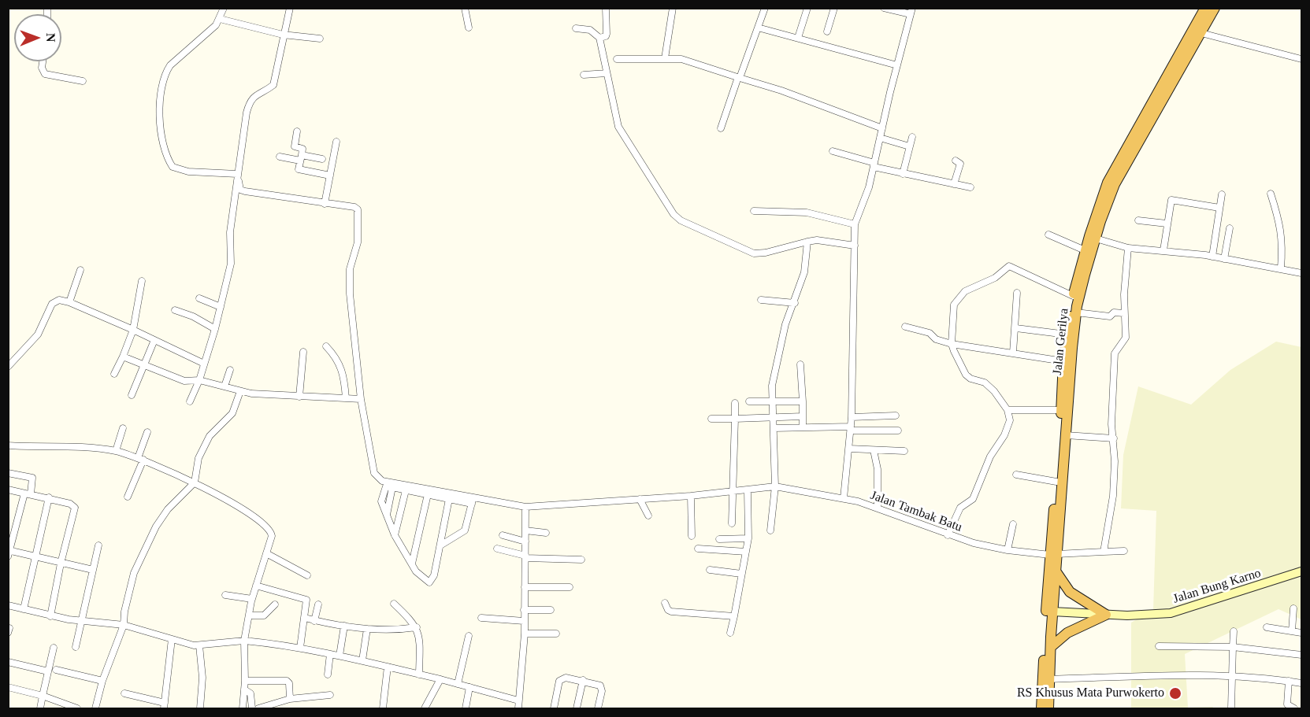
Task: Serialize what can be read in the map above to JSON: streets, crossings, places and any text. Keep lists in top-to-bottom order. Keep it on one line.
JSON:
{"streets":{"highway":["Jalan Gerilya"],"main road":["Jalan Bung Karno"],"street":["Jalan Tambak Batu"]},"crossings":[["Jalan Gerilya","Jalan Tambak Batu"],["Jalan Gerilya","Jalan Bung Karno"]],"places":["RS Khusus Mata Purwokerto"],"north":"right"}
